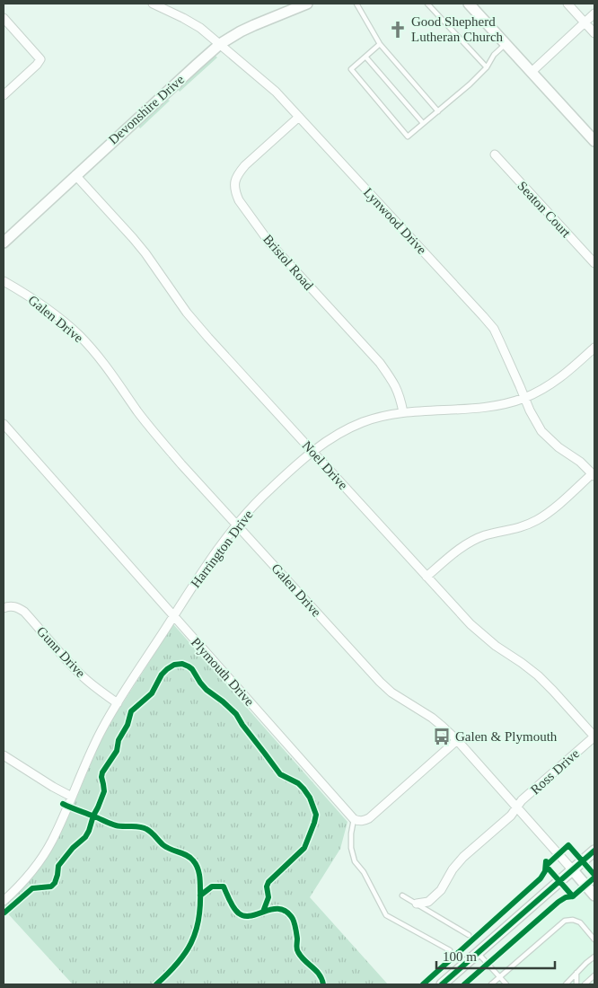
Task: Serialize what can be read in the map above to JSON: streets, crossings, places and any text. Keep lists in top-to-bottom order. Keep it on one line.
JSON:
{"streets":{"street":["Devonshire Drive","Seaton Court","Lynwood Drive","Bristol Road","Galen Drive","Noel Drive","Harrington Drive","Gunn Drive","Plymouth Drive","Ross Drive"]},"crossings":[["Devonshire Drive","Lynwood Drive"],["Devonshire Drive","Noel Drive"],["Lynwood Drive","Bristol Road"],["Lynwood Drive","Harrington Drive"],["Bristol Road","Harrington Drive"],["Galen Drive","Harrington Drive"],["Galen Drive","Ross Drive"],["Noel Drive","Harrington Drive"],["Noel Drive","Ross Drive"],["Harrington Drive","Gunn Drive"],["Harrington Drive","Plymouth Drive"]],"places":{"church":["Good Shepherd Lutheran Church"],"bus stop":["Galen & Plymouth"]},"scale_bar":"100 m"}
